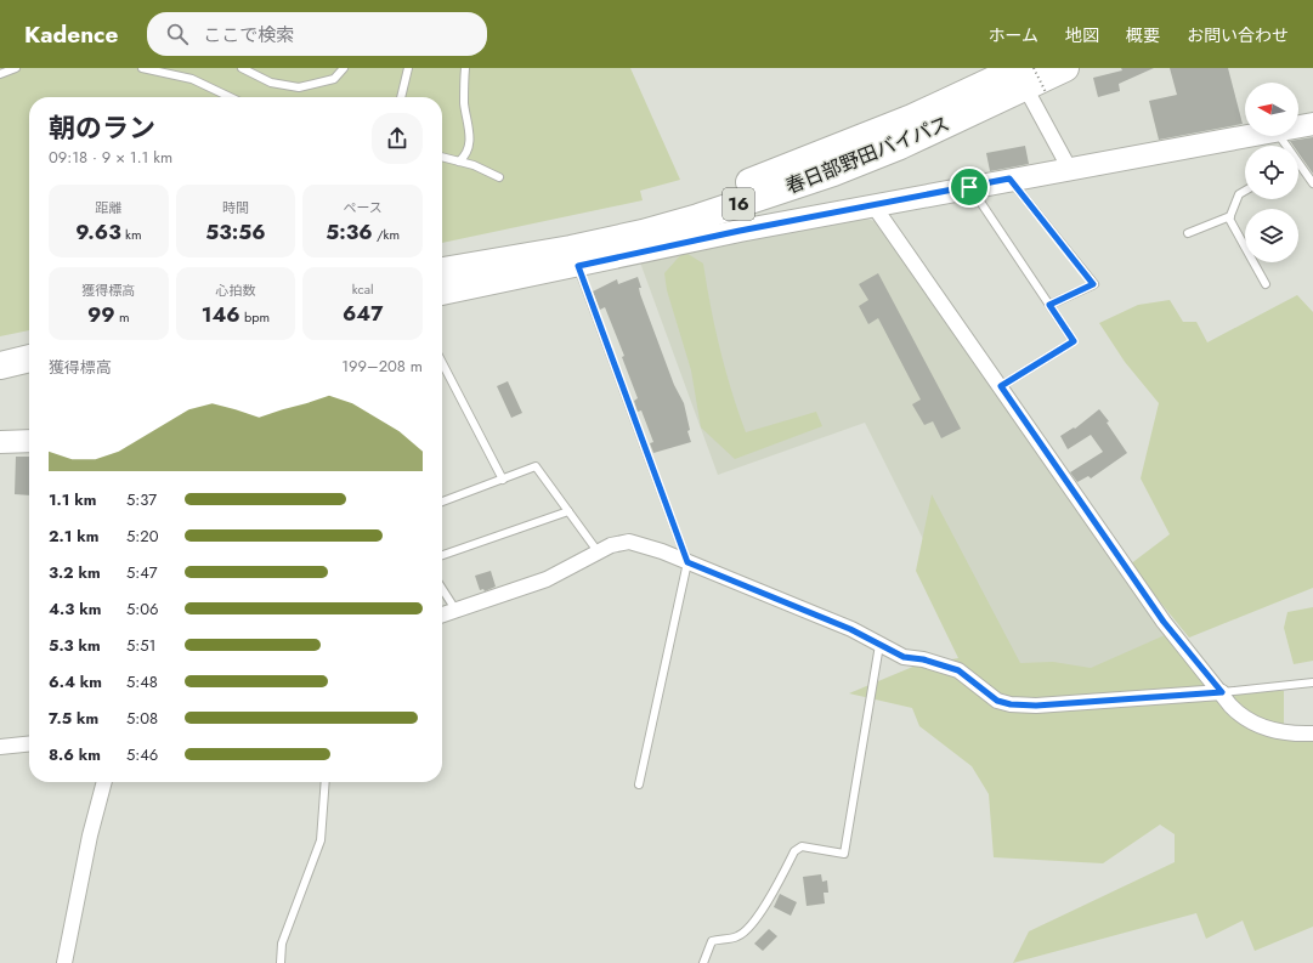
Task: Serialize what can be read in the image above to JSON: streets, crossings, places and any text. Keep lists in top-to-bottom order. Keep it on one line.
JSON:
{"streets":{"highway":["春日部野田バイパス","16"]},"north":"left","page":{"header":"Kadence","search":"ここで検索","nav":["ホーム","地図","概要","お問い合わせ"],"heading":["朝のラン","09:18 · 9 × 1.1 km"],"stats":[["距離","9.63 km"],["時間","53:56"],["ペース","5:36 /km"],["獲得標高","99 m"],["心拍数","146 bpm"],["kcal","647"]],"chart":["獲得標高","199–208 m"],"list":[{"name":"1.1 km","note":"5:37"},{"name":"2.1 km","note":"5:20"},{"name":"3.2 km","note":"5:47"},{"name":"4.3 km","note":"5:06"},{"name":"5.3 km","note":"5:51"},{"name":"6.4 km","note":"5:48"},{"name":"7.5 km","note":"5:08"},{"name":"8.6 km","note":"5:46"}]}}
